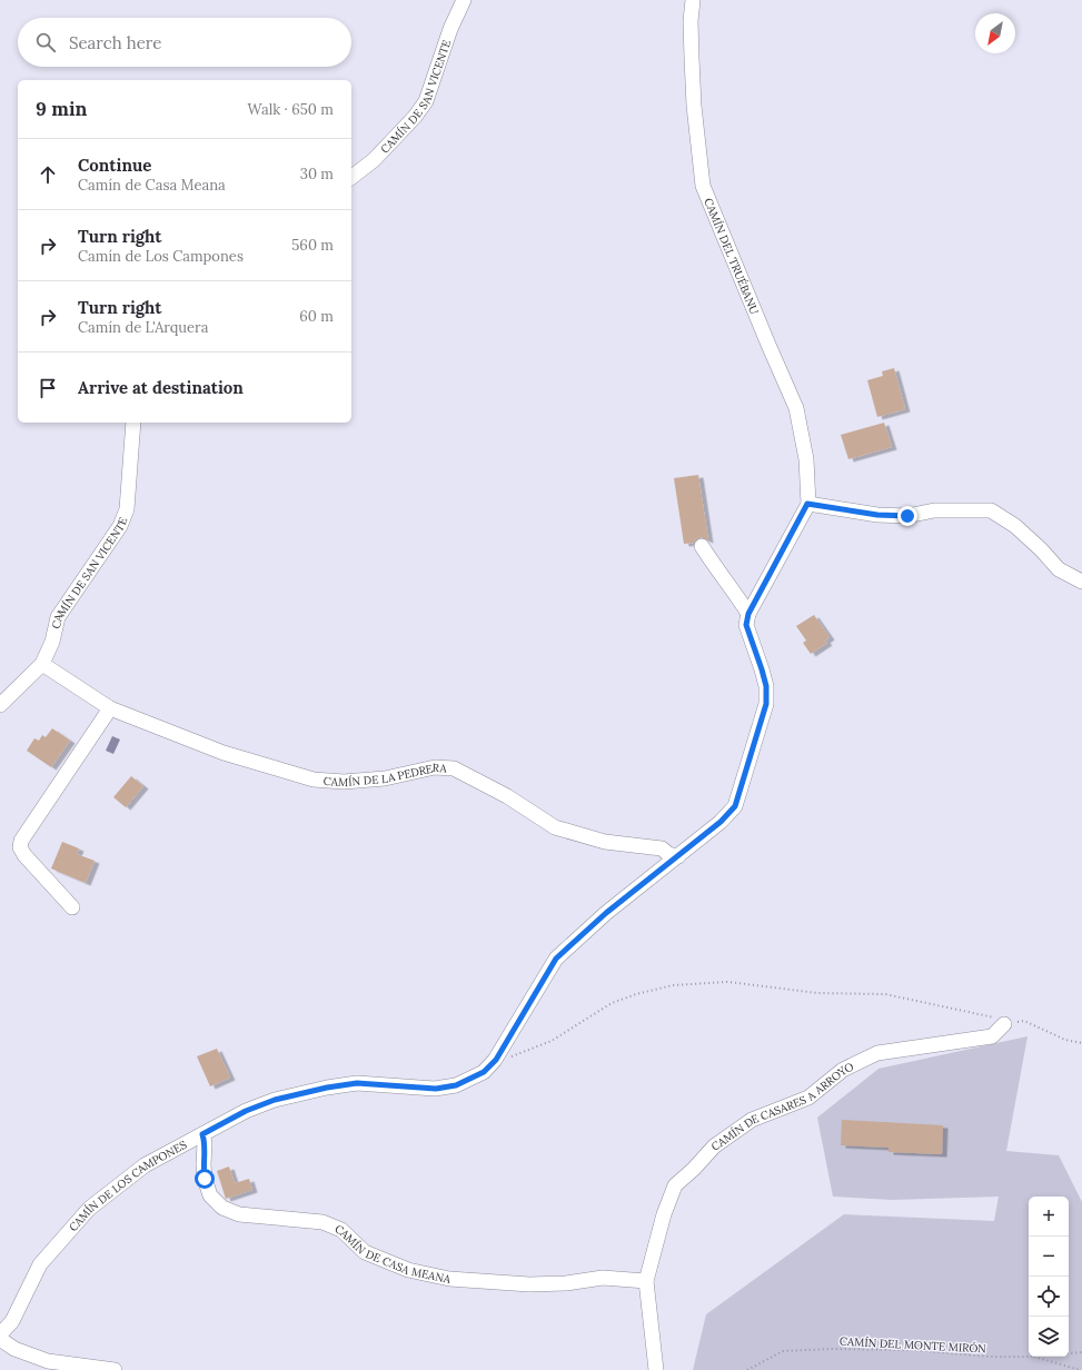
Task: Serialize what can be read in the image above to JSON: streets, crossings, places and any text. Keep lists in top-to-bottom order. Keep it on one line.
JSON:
{"streets":{"street":["CAMÍN DE SAN VICENTE","CAMÍN DEL TRUÉBANU","CAMÍN DE LA PEDRERA","CAMÍN DE CASARES A ARROYO","CAMÍN DE LOS CAMPONES","CAMÍN DE CASA MEANA"],"path":["CAMÍN DEL MONTE MIRÓN"]},"crossings":[["CAMÍN DE SAN VICENTE","CAMÍN DE LA PEDRERA"],["CAMÍN DE LA PEDRERA","CAMÍN DE LOS CAMPONES"],["CAMÍN DE CASARES A ARROYO","CAMÍN DE CASA MEANA"],["CAMÍN DE LOS CAMPONES","CAMÍN DE CASA MEANA"]],"north":"bottom left","page":{"search":"Search here","heading":["9 min","Walk · 650 m"],"list":[["Continue","Camín de Casa Meana","30 m"],["Turn right","Camín de Los Campones","560 m"],["Turn right","Camín de L'Arquera","60 m"],"Arrive at destination"],"map_buttons":["+","−"]}}
